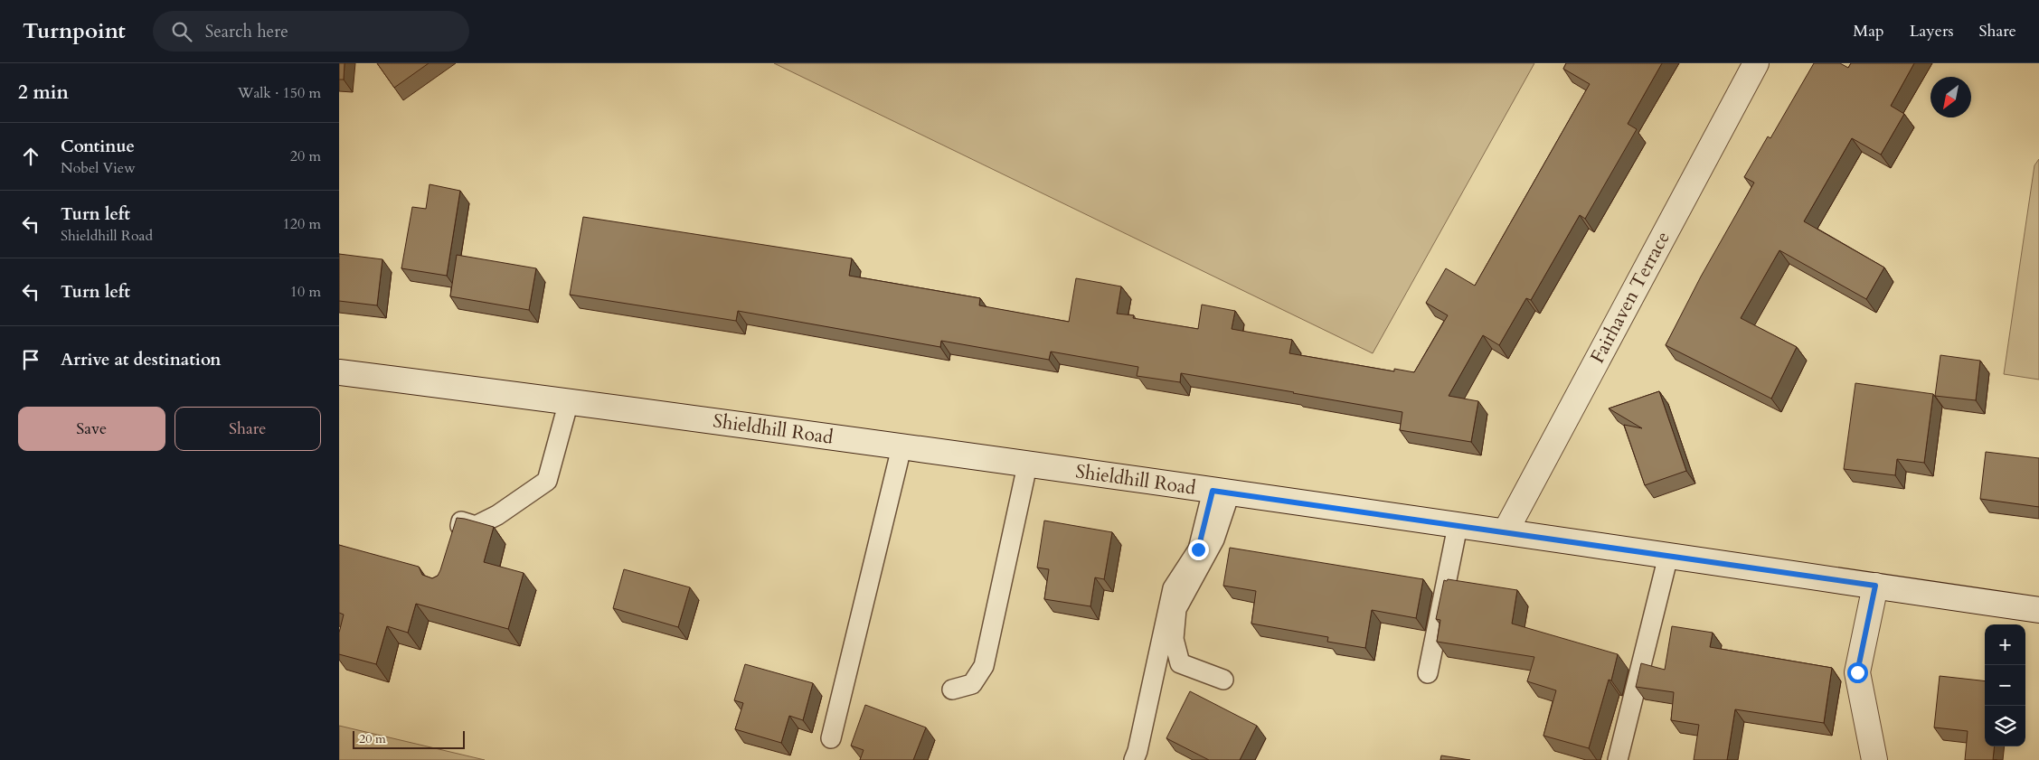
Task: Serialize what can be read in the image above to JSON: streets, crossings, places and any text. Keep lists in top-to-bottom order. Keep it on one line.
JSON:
{"streets":{"main road":["Fairhaven Terrace","Shieldhill Road"]},"crossings":[["Fairhaven Terrace","Shieldhill Road"]],"scale_bar":"20 m","north":"bottom left","page":{"header":"Turnpoint","search":"Search here","nav":["Map","Layers","Share"],"heading":["2 min","Walk · 150 m"],"list":[["Continue","Nobel View","20 m"],["Turn left","Shieldhill Road","120 m"],["Turn left","10 m"],"Arrive at destination"],"buttons":["Save","Share"],"map_buttons":["+","−"],"scale":"20 m"}}
